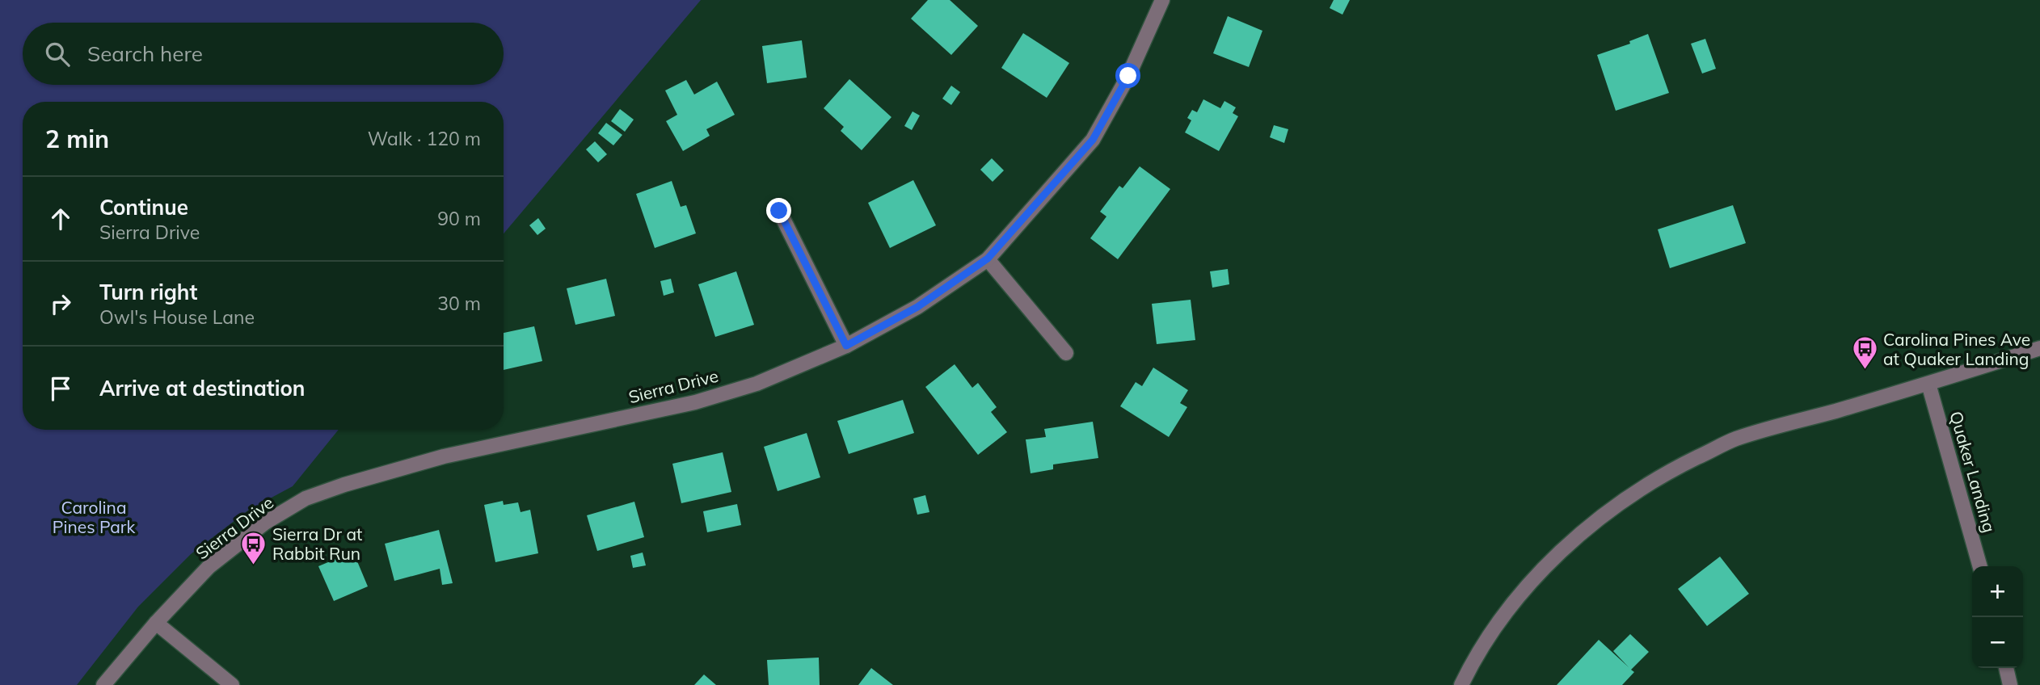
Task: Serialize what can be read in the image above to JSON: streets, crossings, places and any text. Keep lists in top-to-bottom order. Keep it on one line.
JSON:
{"streets":{"street":["Sierra Drive","Quaker Landing"]},"parks":["Carolina Pines Park"],"places":{"bus stop":["Carolina Pines Ave at Quaker Landing","Sierra Dr at Rabbit Run"]},"page":{"search":"Search here","heading":["2 min","Walk · 120 m"],"list":[["Continue","Sierra Drive","90 m"],["Turn right","Owl's House Lane","30 m"],"Arrive at destination"],"map_buttons":["+","−"]}}
